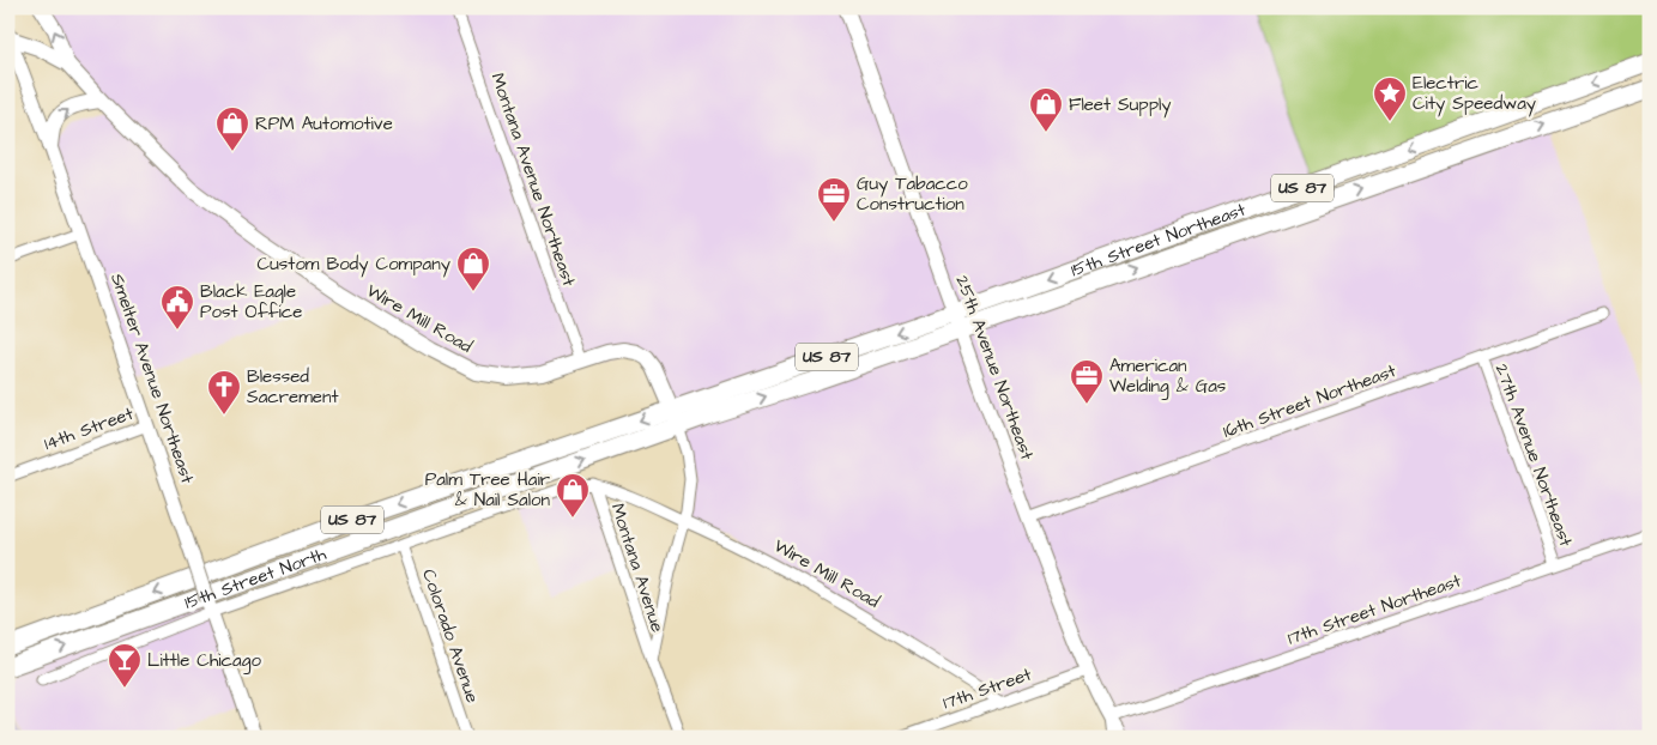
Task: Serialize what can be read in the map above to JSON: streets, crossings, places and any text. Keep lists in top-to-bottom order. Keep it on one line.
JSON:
{"streets":{"main road":["US 87","15th Street Northeast","Wire Mill Road","25th Avenue Northeast","15th Street North"],"street":["Montana Avenue Northeast","Smelter Avenue Northeast","16th Street Northeast","14th Street","27th Avenue Northeast","Montana Avenue","17th Street Northeast","Colorado Avenue","17th Street"]},"crossings":[["Montana Avenue Northeast","Wire Mill Road"],["15th Street Northeast","25th Avenue Northeast"],["15th Street Northeast","15th Street North"],["Wire Mill Road","Smelter Avenue Northeast"],["Wire Mill Road","Montana Avenue"],["Wire Mill Road","15th Street North"],["Wire Mill Road","17th Street"],["25th Avenue Northeast","16th Street Northeast"],["25th Avenue Northeast","17th Street Northeast"],["25th Avenue Northeast","17th Street"],["Smelter Avenue Northeast","14th Street"],["Smelter Avenue Northeast","15th Street North"],["16th Street Northeast","27th Avenue Northeast"],["27th Avenue Northeast","17th Street Northeast"],["Montana Avenue","15th Street North"],["15th Street North","Colorado Avenue"]],"places":{"place":["Electric City Speedway"],"shop":["Fleet Supply","RPM Automotive","Custom Body Company","Palm Tree Hair & Nail Salon"],"office":["Guy Tabacco Construction","American Welding & Gas"],"public building":["Black Eagle Post Office"],"church":["Blessed Sacrement"],"bar":["Little Chicago"]}}
